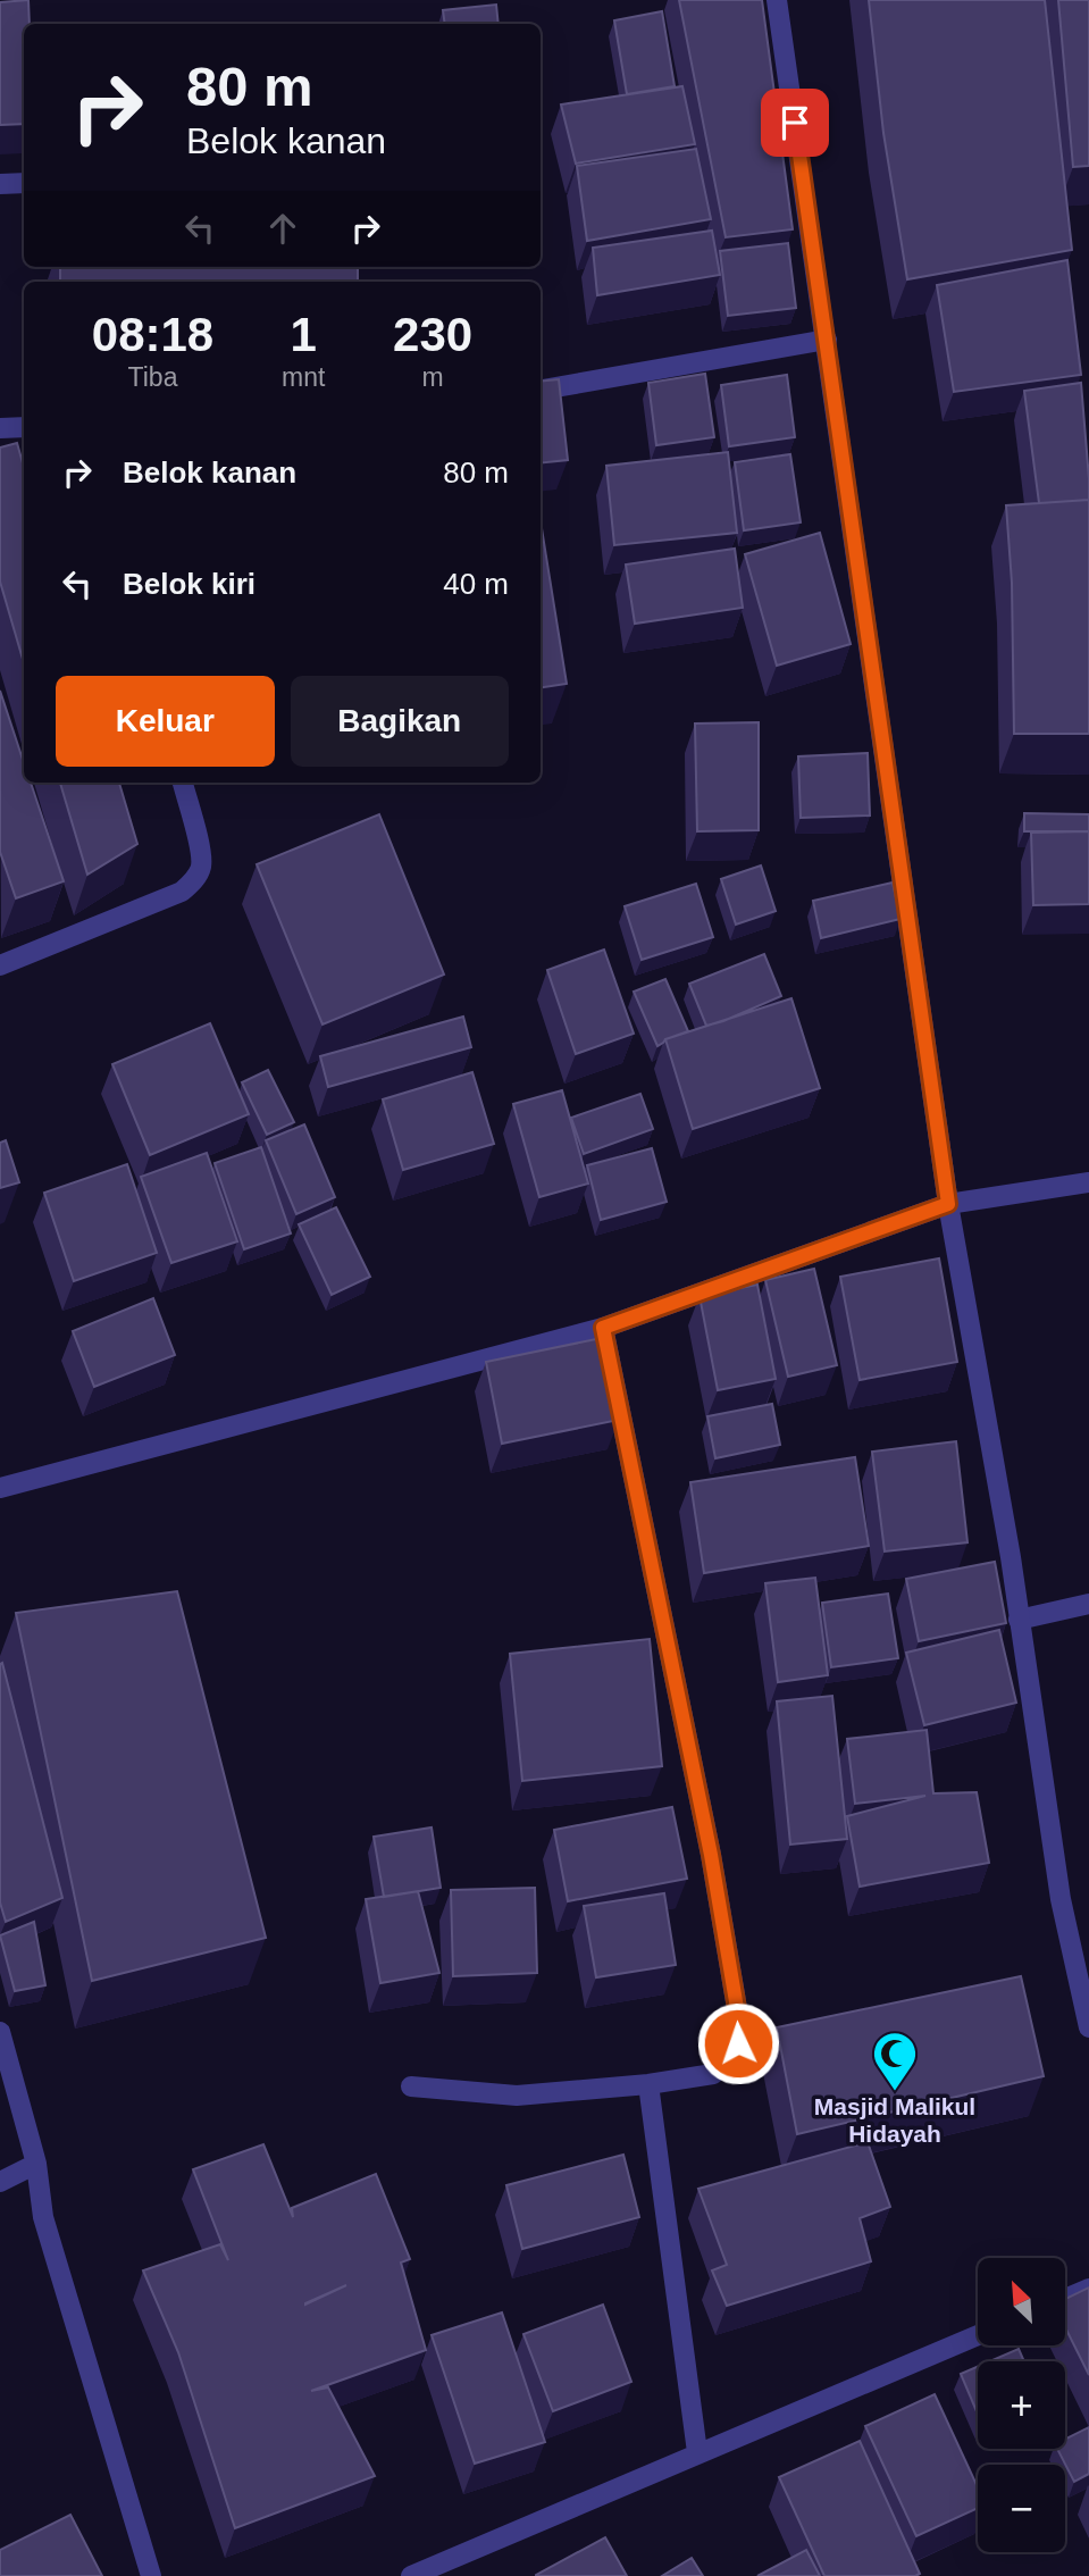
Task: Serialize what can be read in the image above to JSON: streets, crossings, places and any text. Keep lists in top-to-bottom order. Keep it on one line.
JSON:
{"places":{"mosque":["Masjid Malikul Hidayah"]},"north":"top left","page":{"turn":["80 m","Belok kanan"],"eta":["08:18","Tiba","1","mnt","230","m"],"list":[{"name":"Belok kanan","value":"80 m"},{"name":"Belok kiri","value":"40 m"}],"buttons":["Keluar","Bagikan"],"map_buttons":["+","−"]}}
